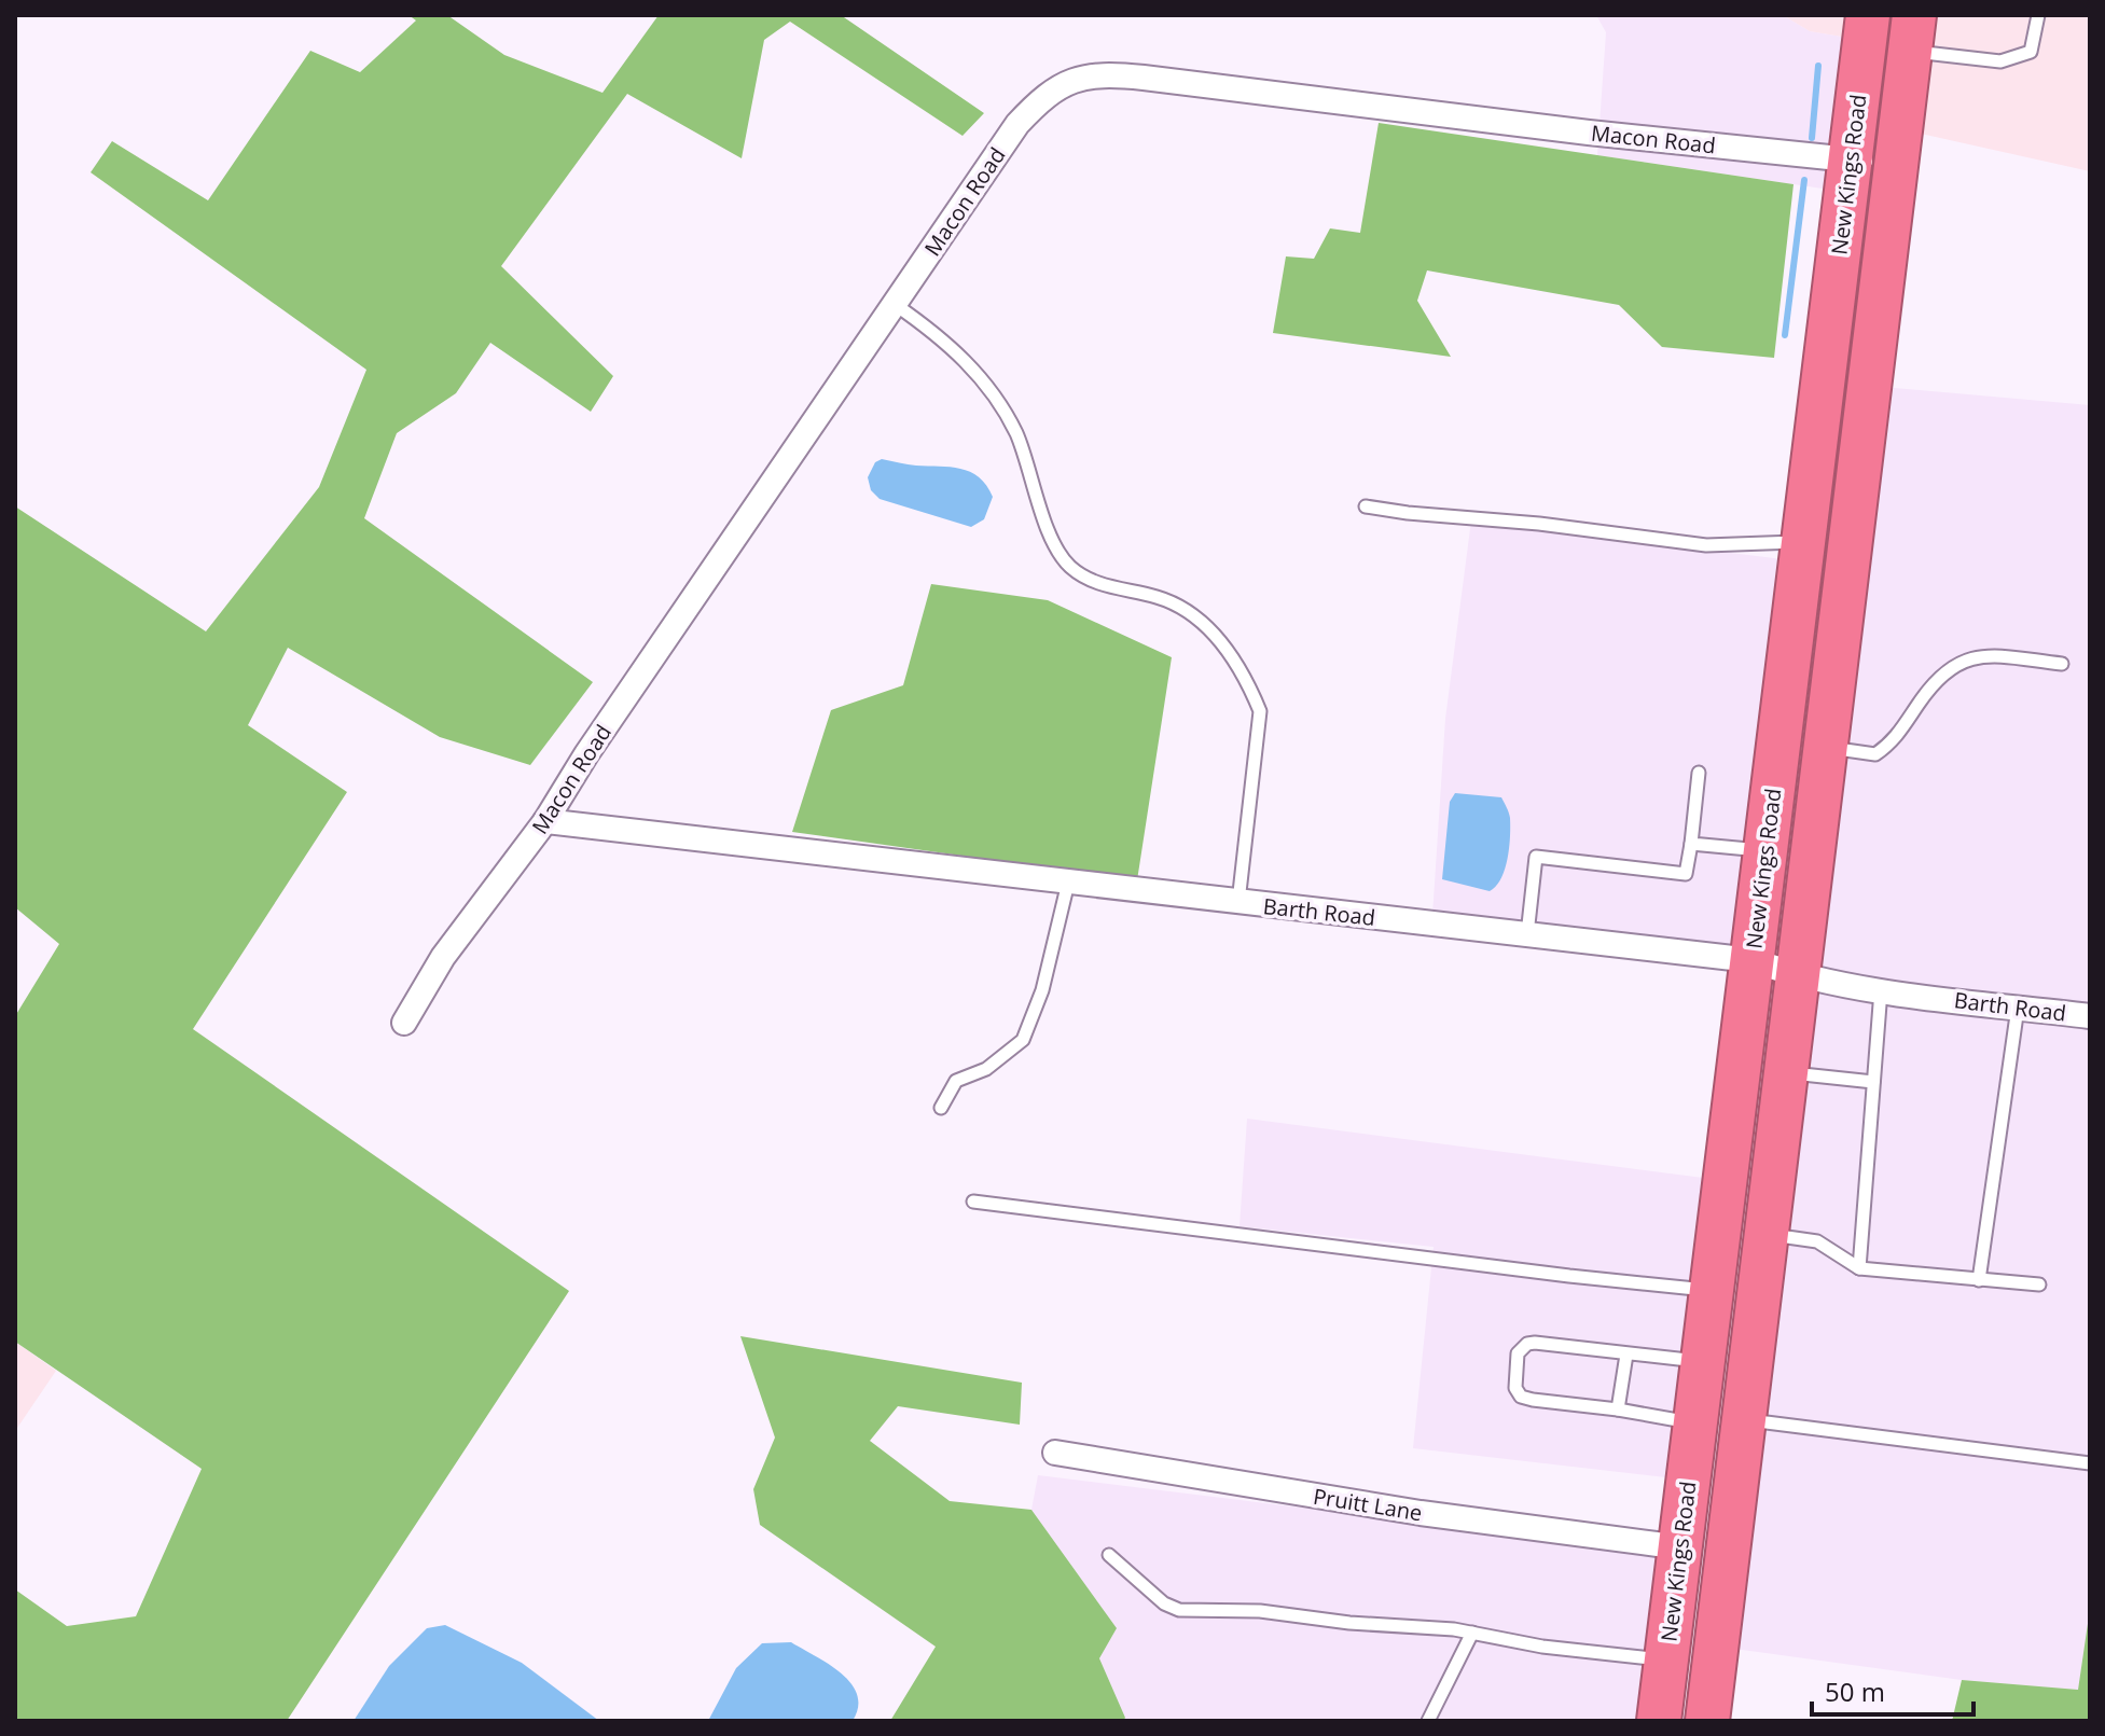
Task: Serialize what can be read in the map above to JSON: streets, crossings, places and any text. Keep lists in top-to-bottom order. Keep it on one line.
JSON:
{"streets":{"highway":["New Kings Road"],"street":["Macon Road","Barth Road","Pruitt Lane"]},"crossings":[["Macon Road","New Kings Road"],["Macon Road","Barth Road"],["New Kings Road","Barth Road"],["New Kings Road","Pruitt Lane"]],"scale_bar":"50 m"}
